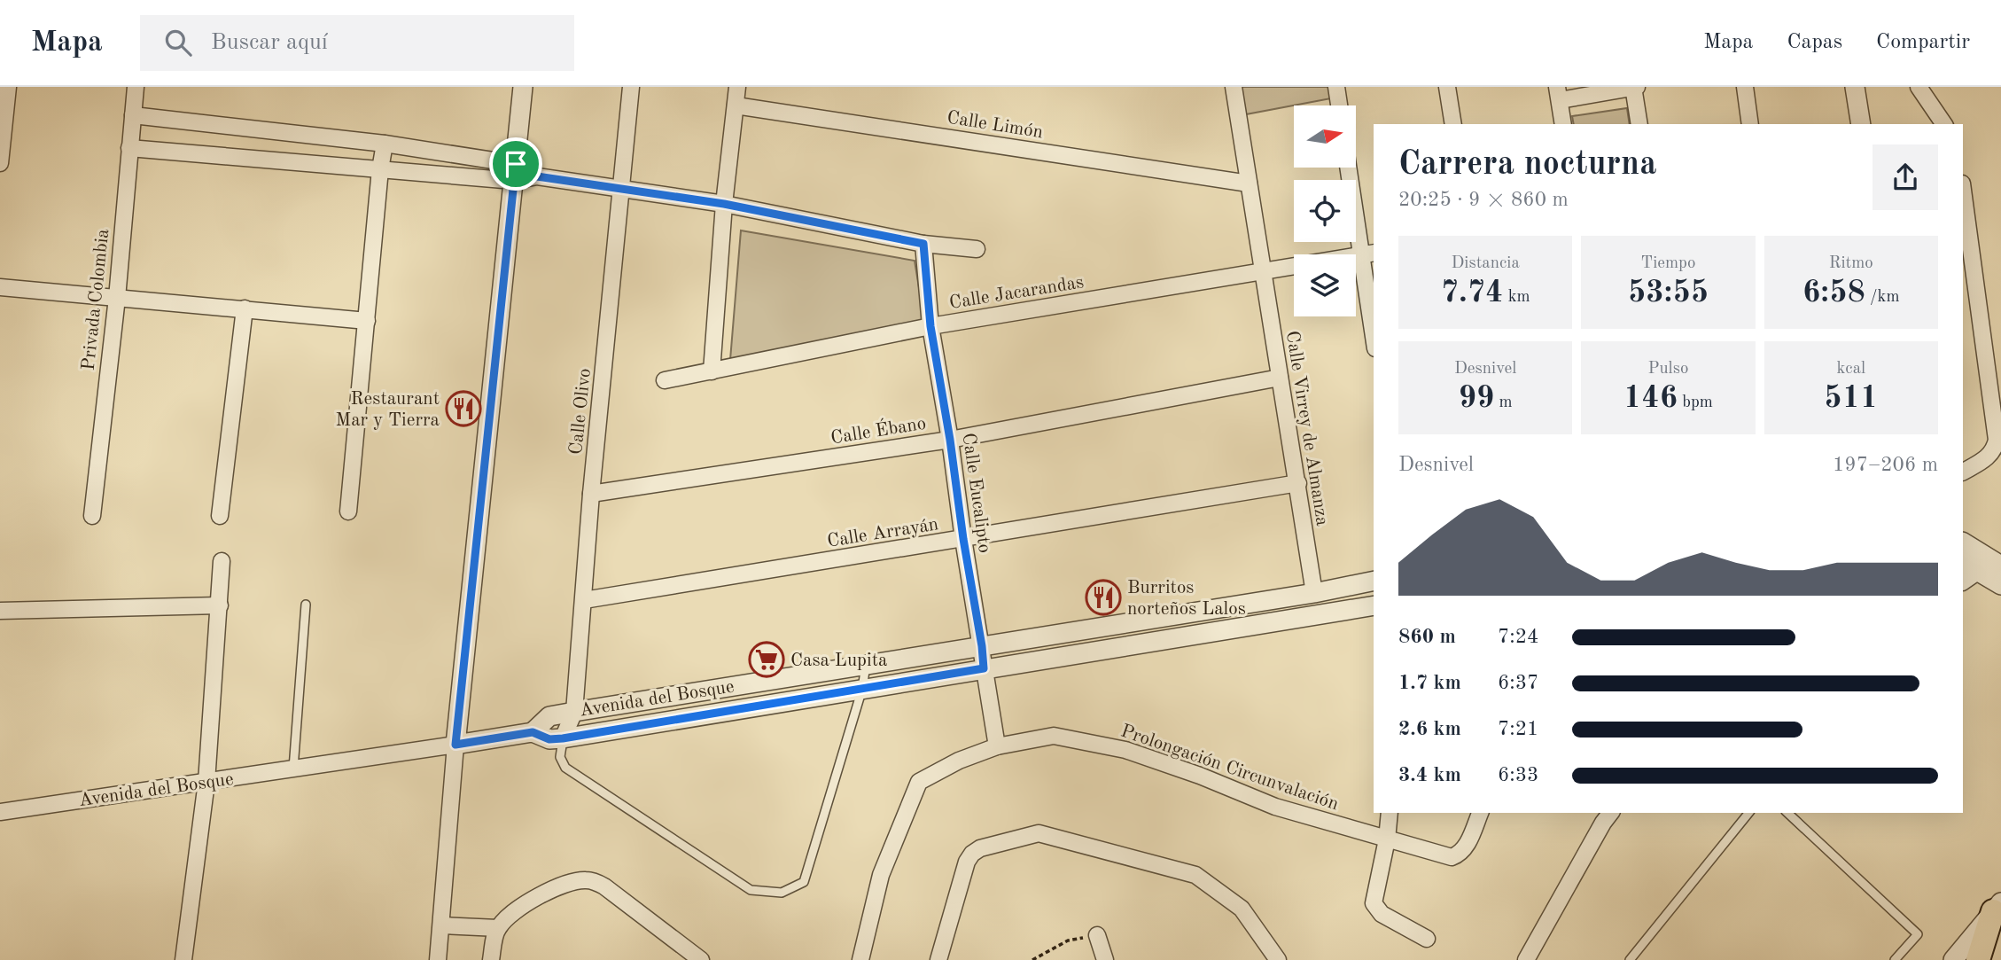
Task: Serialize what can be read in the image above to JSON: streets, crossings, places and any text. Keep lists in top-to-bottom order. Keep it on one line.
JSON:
{"streets":{"street":["Calle Limón","Calle Jacarandas","Privada Colombia","Calle Olivo","Calle Virrey de Almanza","Calle Ébano","Calle Eucalipto","Calle Arrayán","Avenida del Bosque","Prolongación Circunvalación"]},"crossings":[["Calle Limón","Calle Virrey de Almanza"],["Calle Jacarandas","Calle Virrey de Almanza"],["Calle Jacarandas","Calle Eucalipto"],["Calle Olivo","Calle Ébano"],["Calle Olivo","Calle Arrayán"],["Calle Olivo","Avenida del Bosque"],["Calle Virrey de Almanza","Calle Ébano"],["Calle Virrey de Almanza","Calle Arrayán"],["Calle Virrey de Almanza","Avenida del Bosque"],["Calle Ébano","Calle Eucalipto"],["Calle Eucalipto","Calle Arrayán"],["Calle Eucalipto","Avenida del Bosque"],["Calle Eucalipto","Prolongación Circunvalación"]],"places":{"restaurant":["Restaurant Mar y Tierra","Burritos norteños Lalos"],"supermarket":["Casa Lupita"]},"north":"right","page":{"header":"Mapa","search":"Buscar aquí","nav":["Mapa","Capas","Compartir"],"heading":["Carrera nocturna","20:25 · 9 × 860 m"],"stats":[["Distancia","7.74 km"],["Tiempo","53:55"],["Ritmo","6:58 /km"],["Desnivel","99 m"],["Pulso","146 bpm"],["kcal","511"]],"chart":["Desnivel","197–206 m"],"list":[{"name":"860 m","note":"7:24"},{"name":"1.7 km","note":"6:37"},{"name":"2.6 km","note":"7:21"},{"name":"3.4 km","note":"6:33"}]}}
